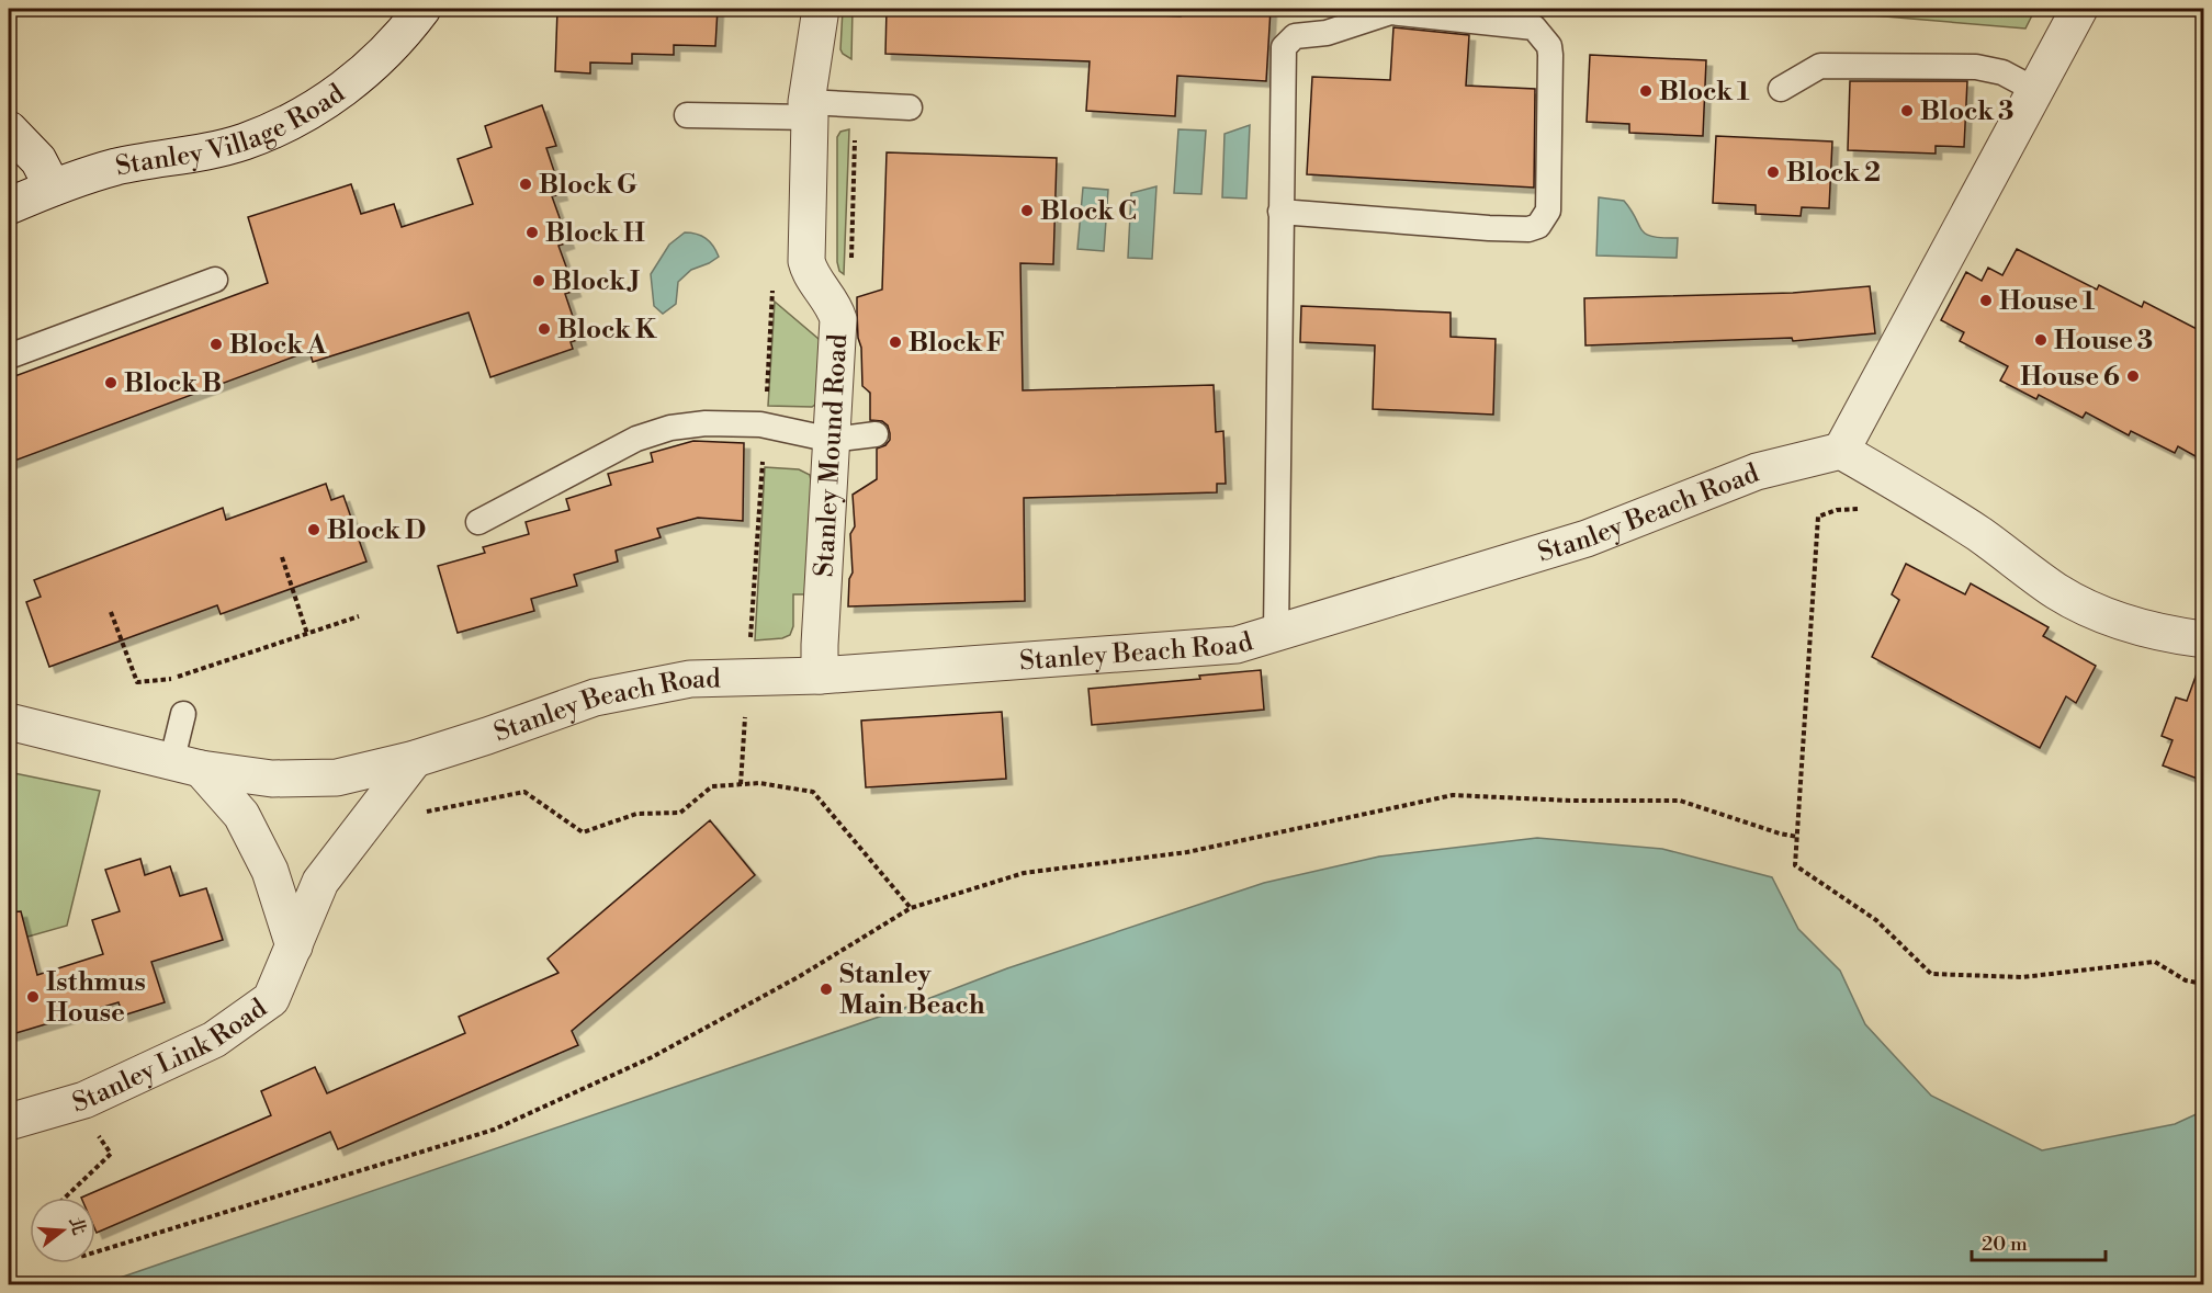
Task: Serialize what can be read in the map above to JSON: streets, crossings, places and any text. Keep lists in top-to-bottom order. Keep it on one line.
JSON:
{"streets":{"street":["Stanley Village Road","Stanley Mound Road","Stanley Beach Road","Stanley Link Road"]},"crossings":[["Stanley Mound Road","Stanley Beach Road"],["Stanley Beach Road","Stanley Link Road"]],"places":["Block 1","Block 3","Block 2","Block G","Block C","Block H","Block J","House 1","Block K","House 3","Block F","Block A","House 6","Block B","Block D","Stanley Main Beach","Isthmus House"],"scale_bar":"20 m","north":"right"}
